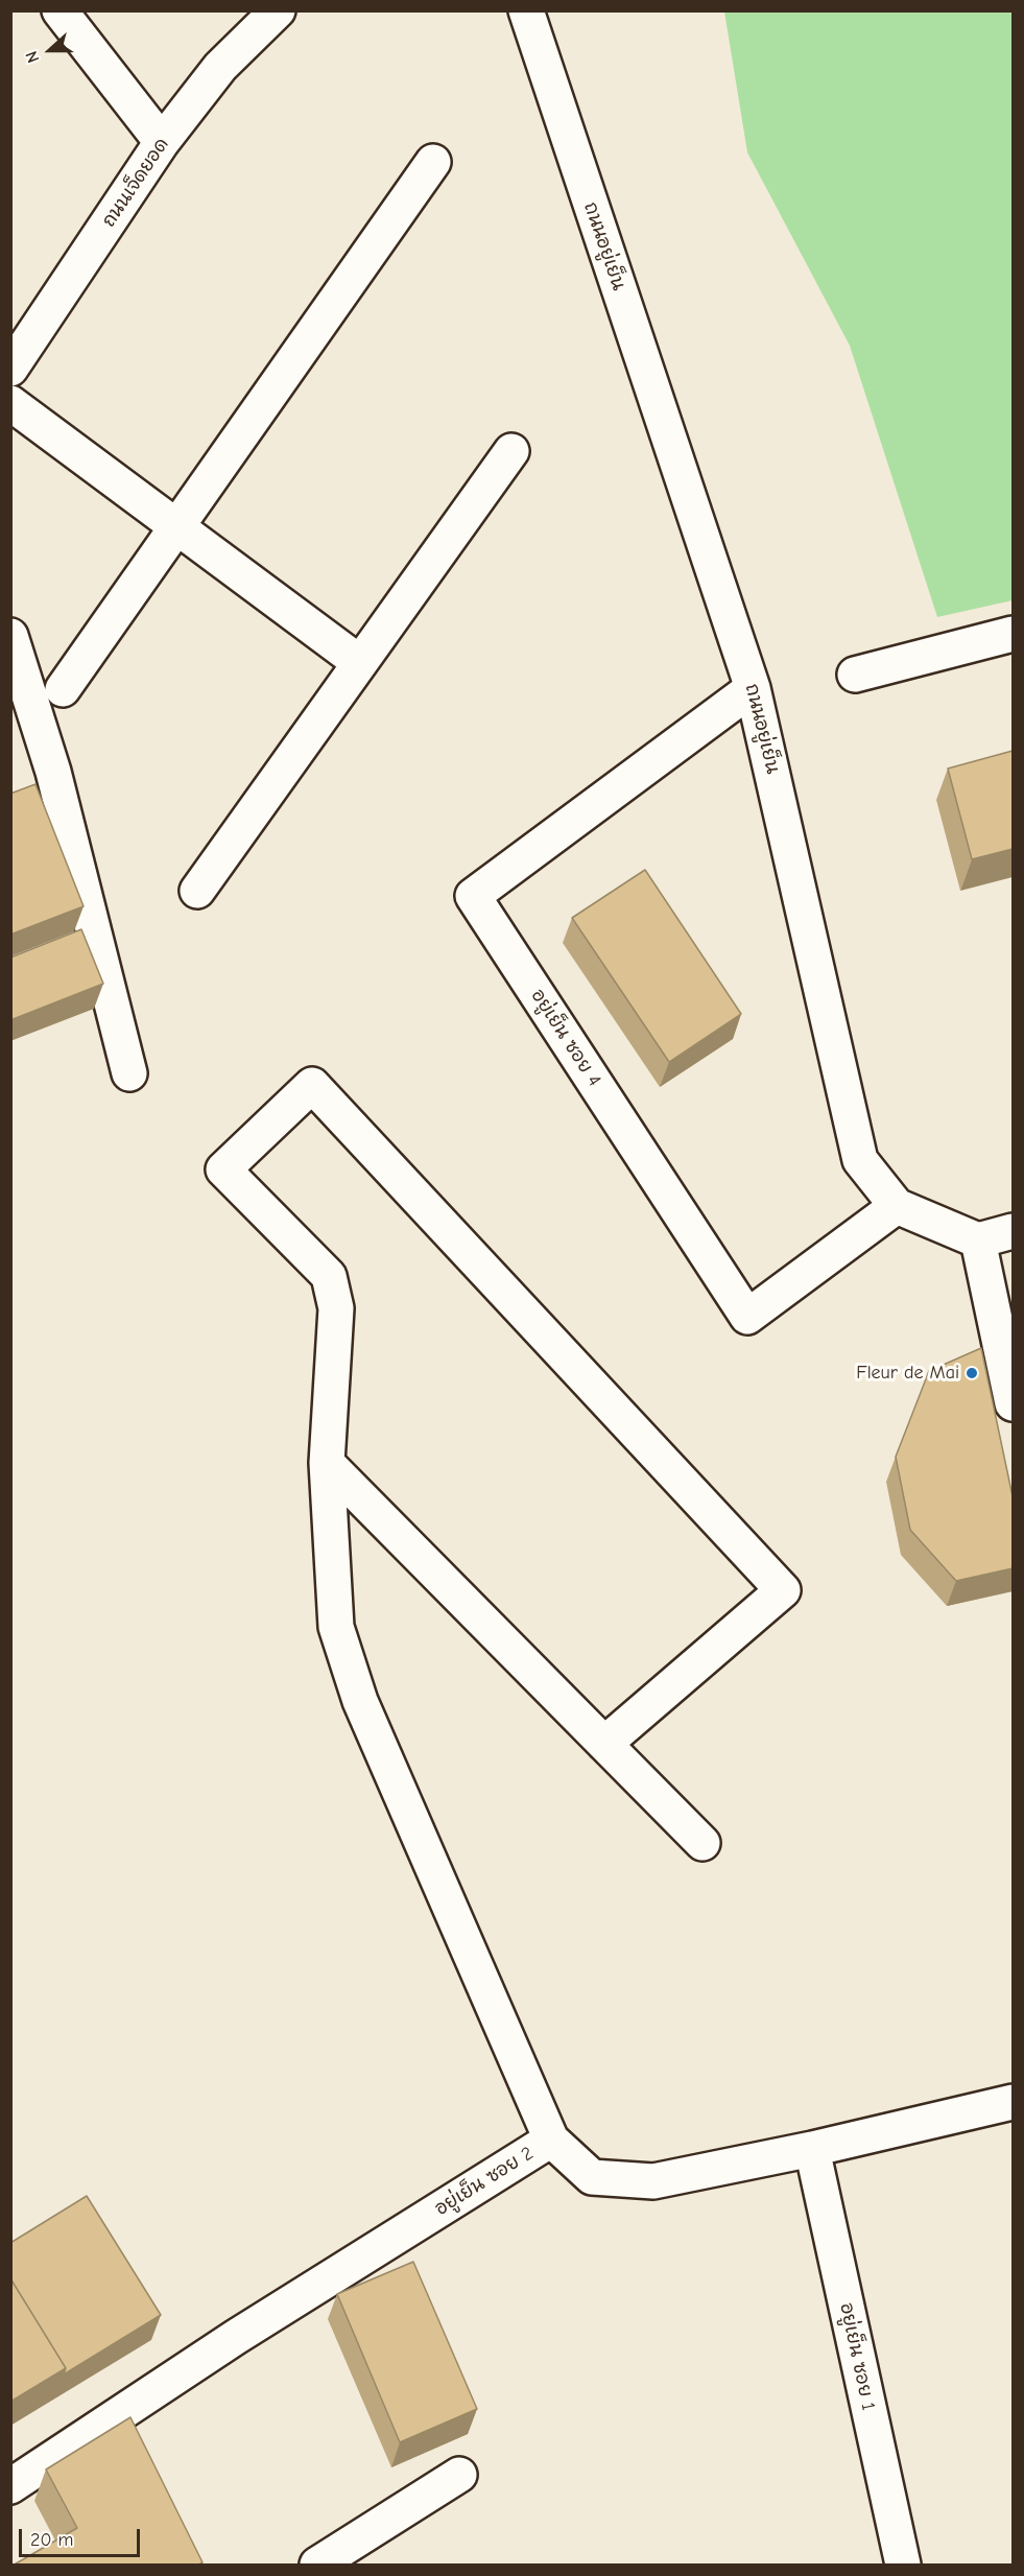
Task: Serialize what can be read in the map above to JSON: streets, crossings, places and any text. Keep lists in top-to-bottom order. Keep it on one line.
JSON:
{"streets":{"street":["ถนนเจ็ดยอด","ถนนอยู่เย็น","อยู่เย็น ซอย 4","อยู่เย็น ซอย 2","อยู่เย็น ซอย 1"]},"crossings":[["ถนนอยู่เย็น","อยู่เย็น ซอย 4"],["อยู่เย็น ซอย 2","อยู่เย็น ซอย 1"]],"places":["Fleur de Mai"],"scale_bar":"20 m","north":"left"}
